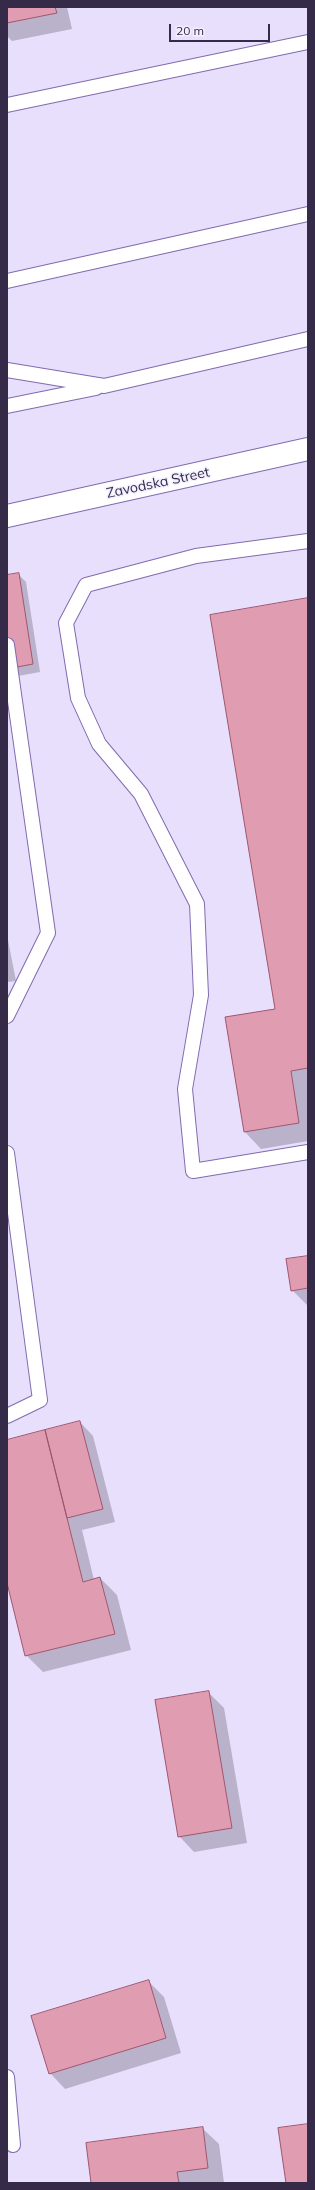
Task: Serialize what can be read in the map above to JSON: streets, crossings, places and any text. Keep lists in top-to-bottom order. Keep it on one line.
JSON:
{"streets":{"street":["Zavodska Street"]},"scale_bar":"20 m"}
